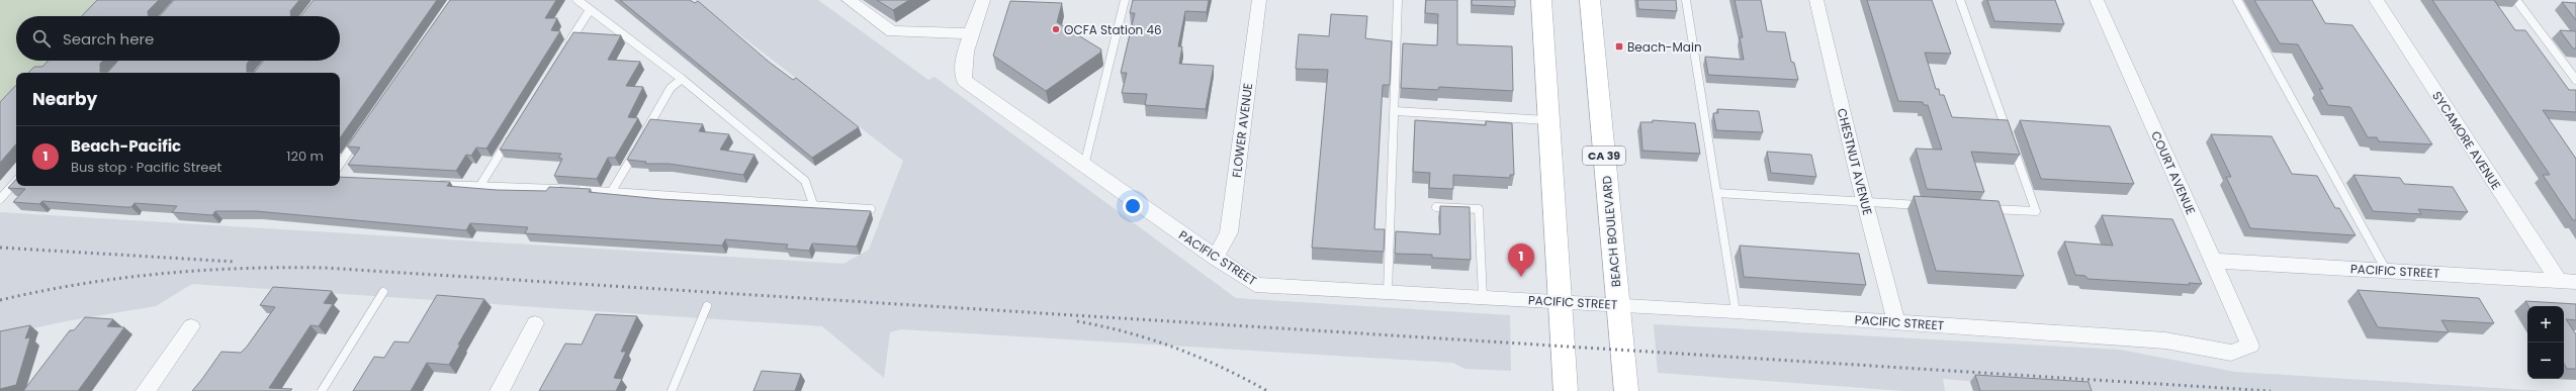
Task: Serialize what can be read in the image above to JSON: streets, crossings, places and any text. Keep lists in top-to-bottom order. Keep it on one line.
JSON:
{"streets":{"main road":["CA 39","BEACH BOULEVARD"],"street":["FLOWER AVENUE","SYCAMORE AVENUE","CHESTNUT AVENUE","COURT AVENUE","PACIFIC STREET"]},"crossings":[["FLOWER AVENUE","PACIFIC STREET"],["SYCAMORE AVENUE","PACIFIC STREET"],["CHESTNUT AVENUE","PACIFIC STREET"],["COURT AVENUE","PACIFIC STREET"],["BEACH BOULEVARD","PACIFIC STREET"]],"places":{"other":["OCFA Station 46"],"transit":["Beach-Main"]},"page":{"search":"Search here","heading":"Nearby","list":[{"mark":"1","name":"Beach-Pacific","note":"Bus stop · Pacific Street","value":"120 m"}],"pins":"1","map_buttons":["+","−"]}}
